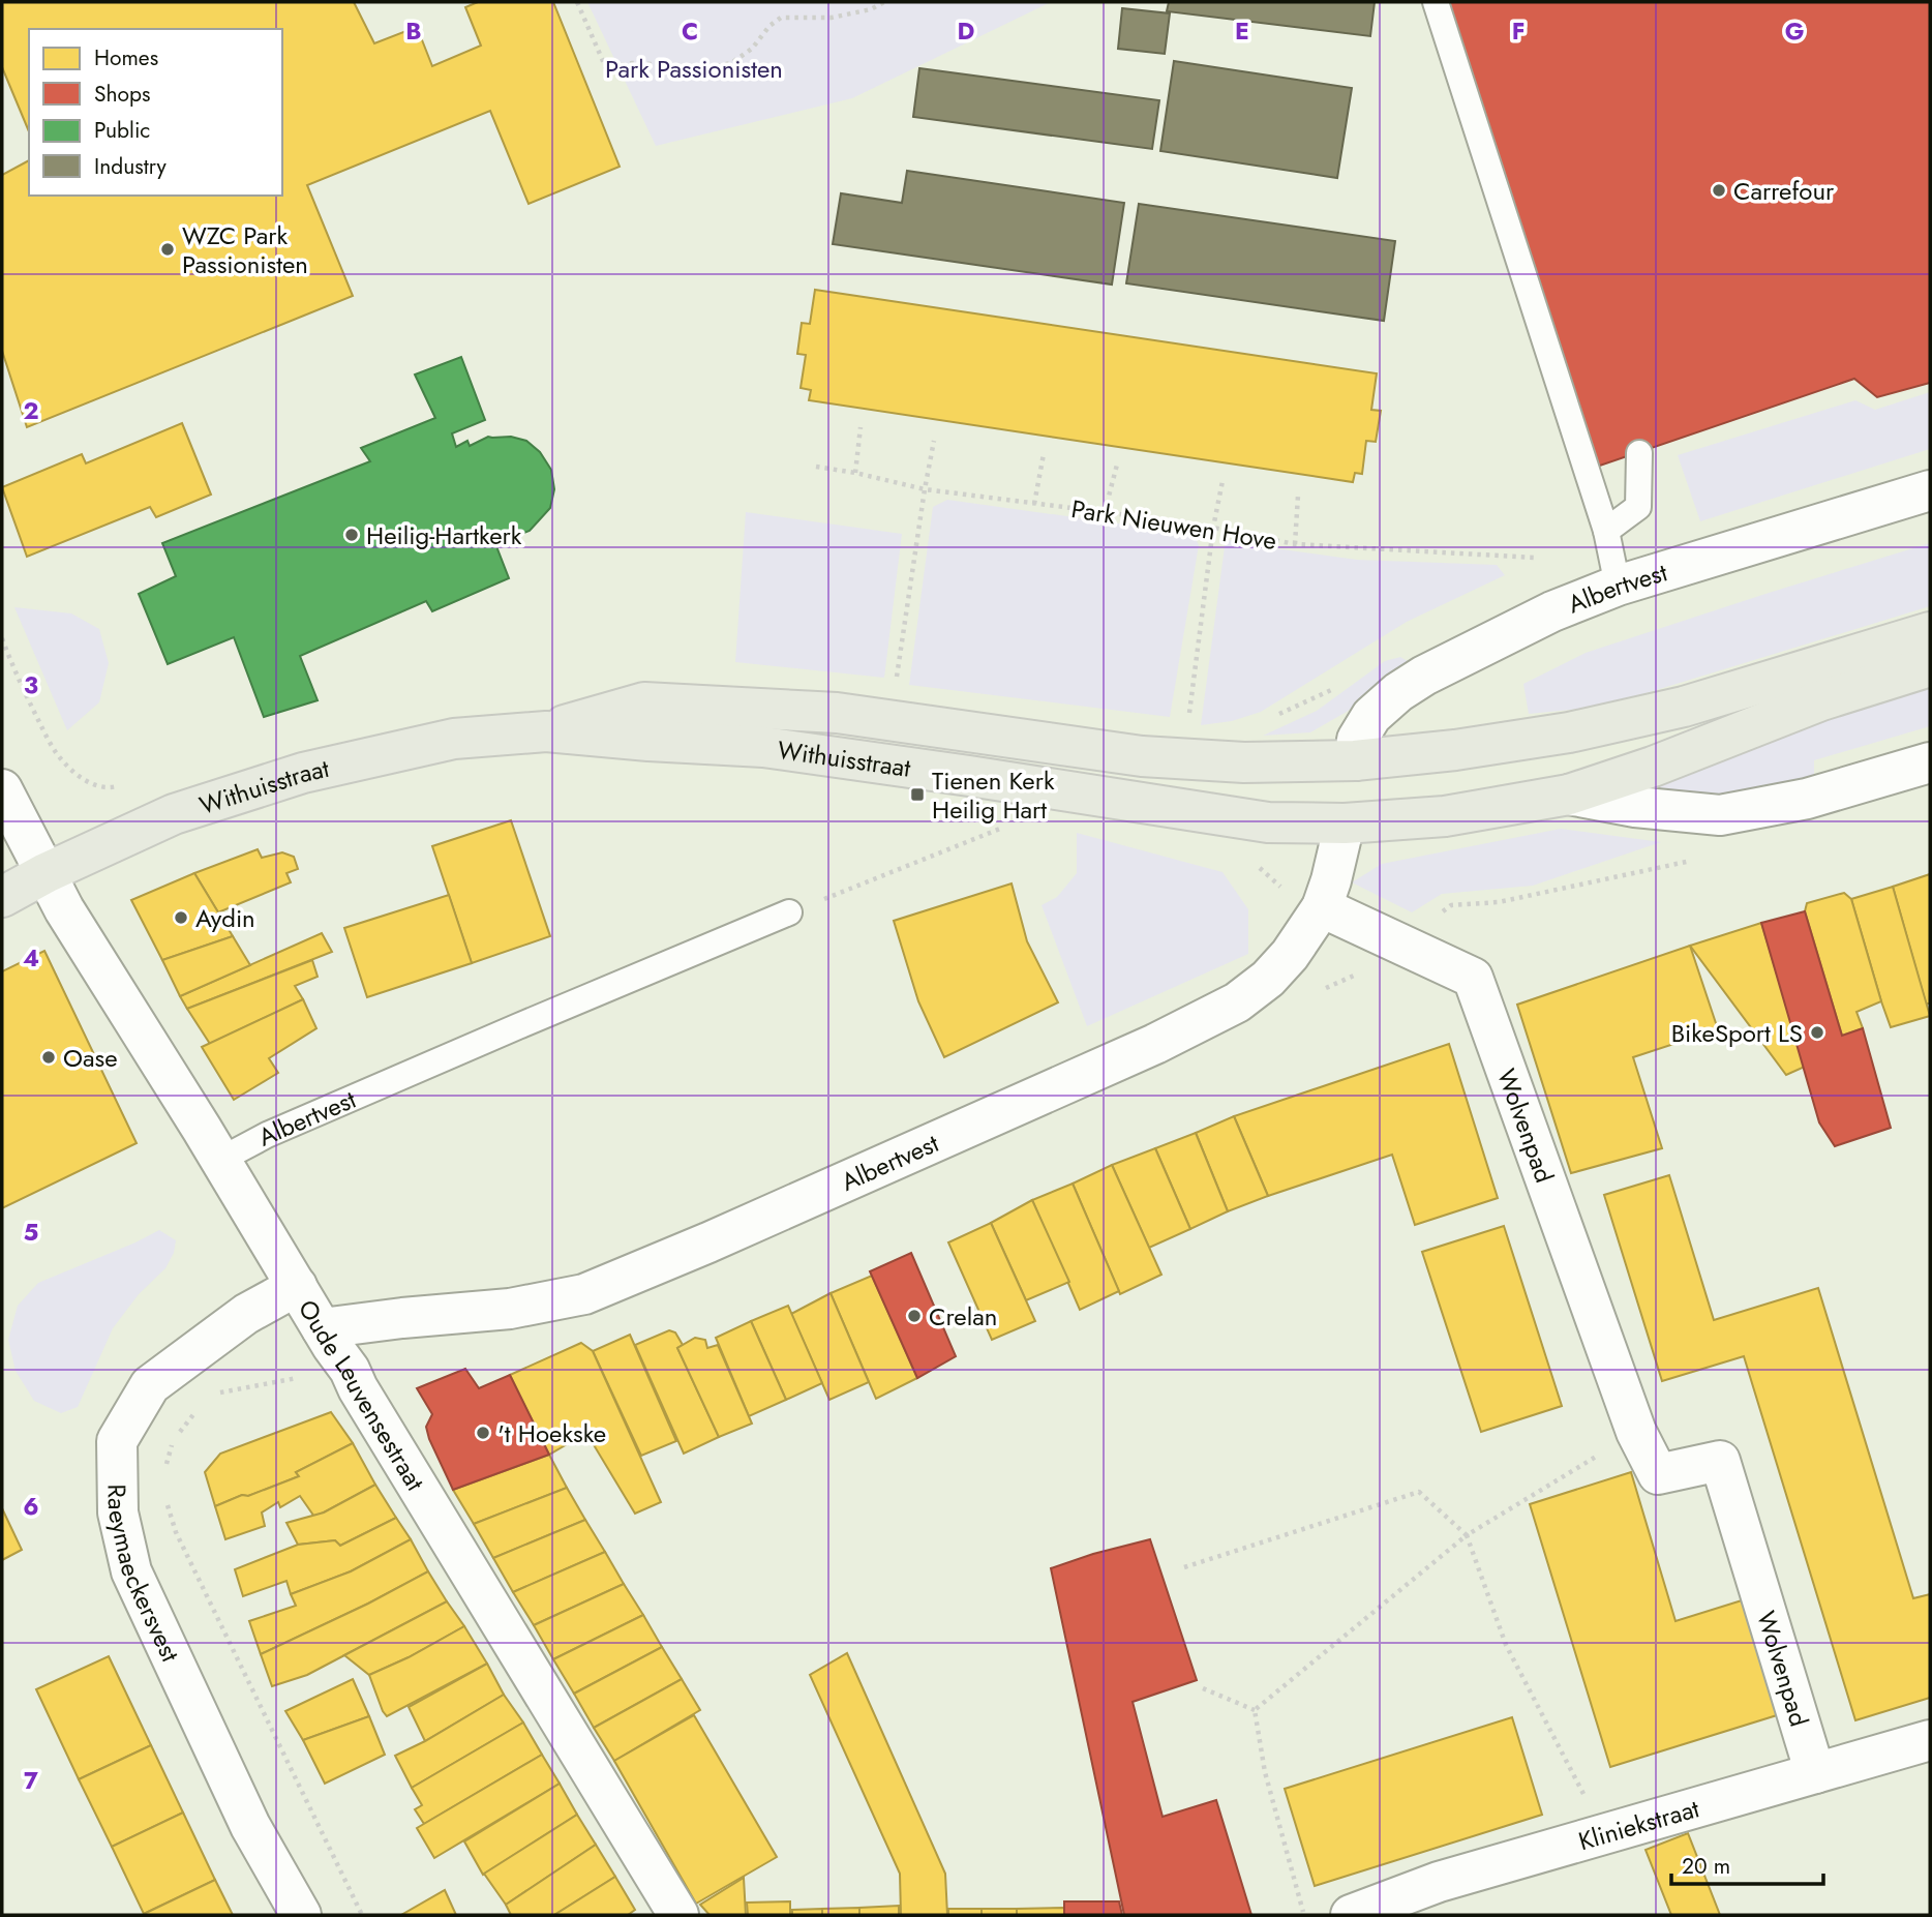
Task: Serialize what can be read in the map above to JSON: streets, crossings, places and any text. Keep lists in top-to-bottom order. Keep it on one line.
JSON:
{"streets":{"main road":["Withuisstraat"],"street":["Albertvest","Wolvenpad","Oude Leuvensestraat","Raeymaeckersvest","Kliniekstraat"],"path":["Park Nieuwen Hove"]},"crossings":[["Albertvest","Withuisstraat"],["Albertvest","Wolvenpad"],["Albertvest","Oude Leuvensestraat"],["Withuisstraat","Oude Leuvensestraat"],["Wolvenpad","Kliniekstraat"],["Oude Leuvensestraat","Raeymaeckersvest"]],"parks":["Park Passionisten"],"places":{"other":["Carrefour","WZC Park Passionisten","Heilig-Hartkerk","Aydin","BikeSport LS","Oase","Crelan","'t Hoekske"],"transit":["Tienen Kerk Heilig Hart"]},"legend":["Homes","Shops","Public","Industry"],"scale_bar":"20 m","grid":{"columns":["B","C","D","E","F","G"],"rows":["2","3","4","5","6","7"]}}
